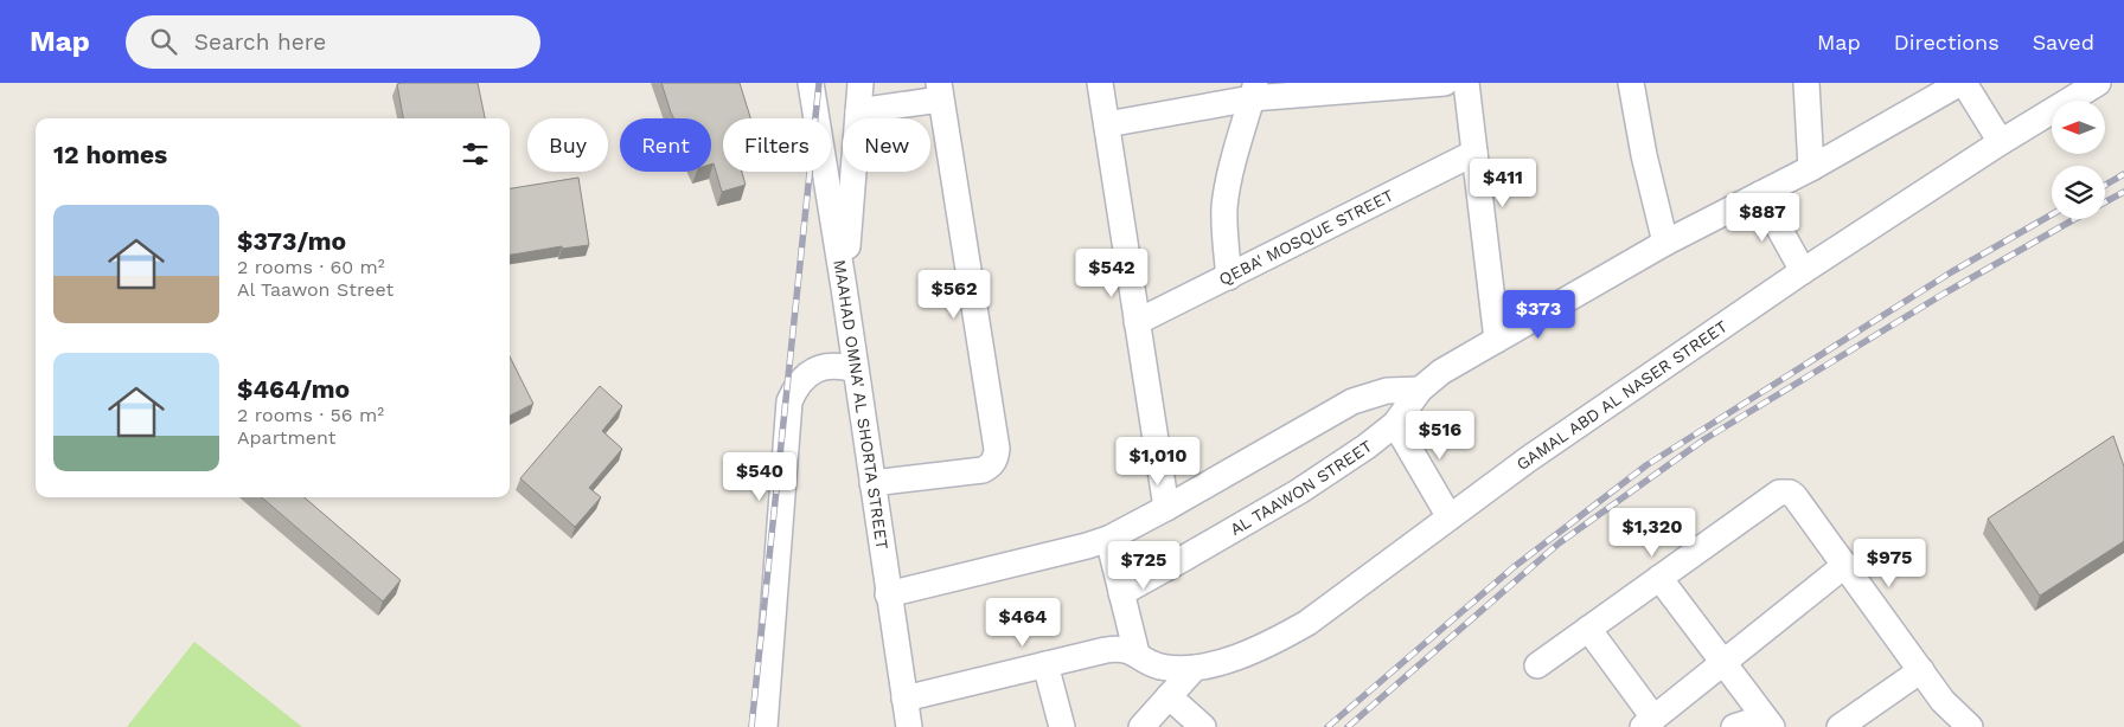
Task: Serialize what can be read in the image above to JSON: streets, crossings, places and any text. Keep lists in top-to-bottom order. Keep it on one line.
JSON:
{"streets":{"street":["QEBA' MOSQUE STREET","GAMAL ABD AL NASER STREET","MAAHAD OMNA' AL SHORTA STREET","AL TAAWON STREET"]},"crossings":[["GAMAL ABD AL NASER STREET","MAAHAD OMNA' AL SHORTA STREET"]],"north":"left","page":{"header":"Map","search":"Search here","nav":["Map","Directions","Saved"],"chip":["Buy","Rent","Filters","New"],"heading":"12 homes","price":["$411","$887","$542","$562","$373","$516","$1,010","$540","$1,320","$975","$725","$464"],"list":[{"name":"$373/mo","note":"2 rooms · 60 m² · Al Taawon Street"},{"name":"$464/mo","note":"2 rooms · 56 m² · Apartment"}]}}
